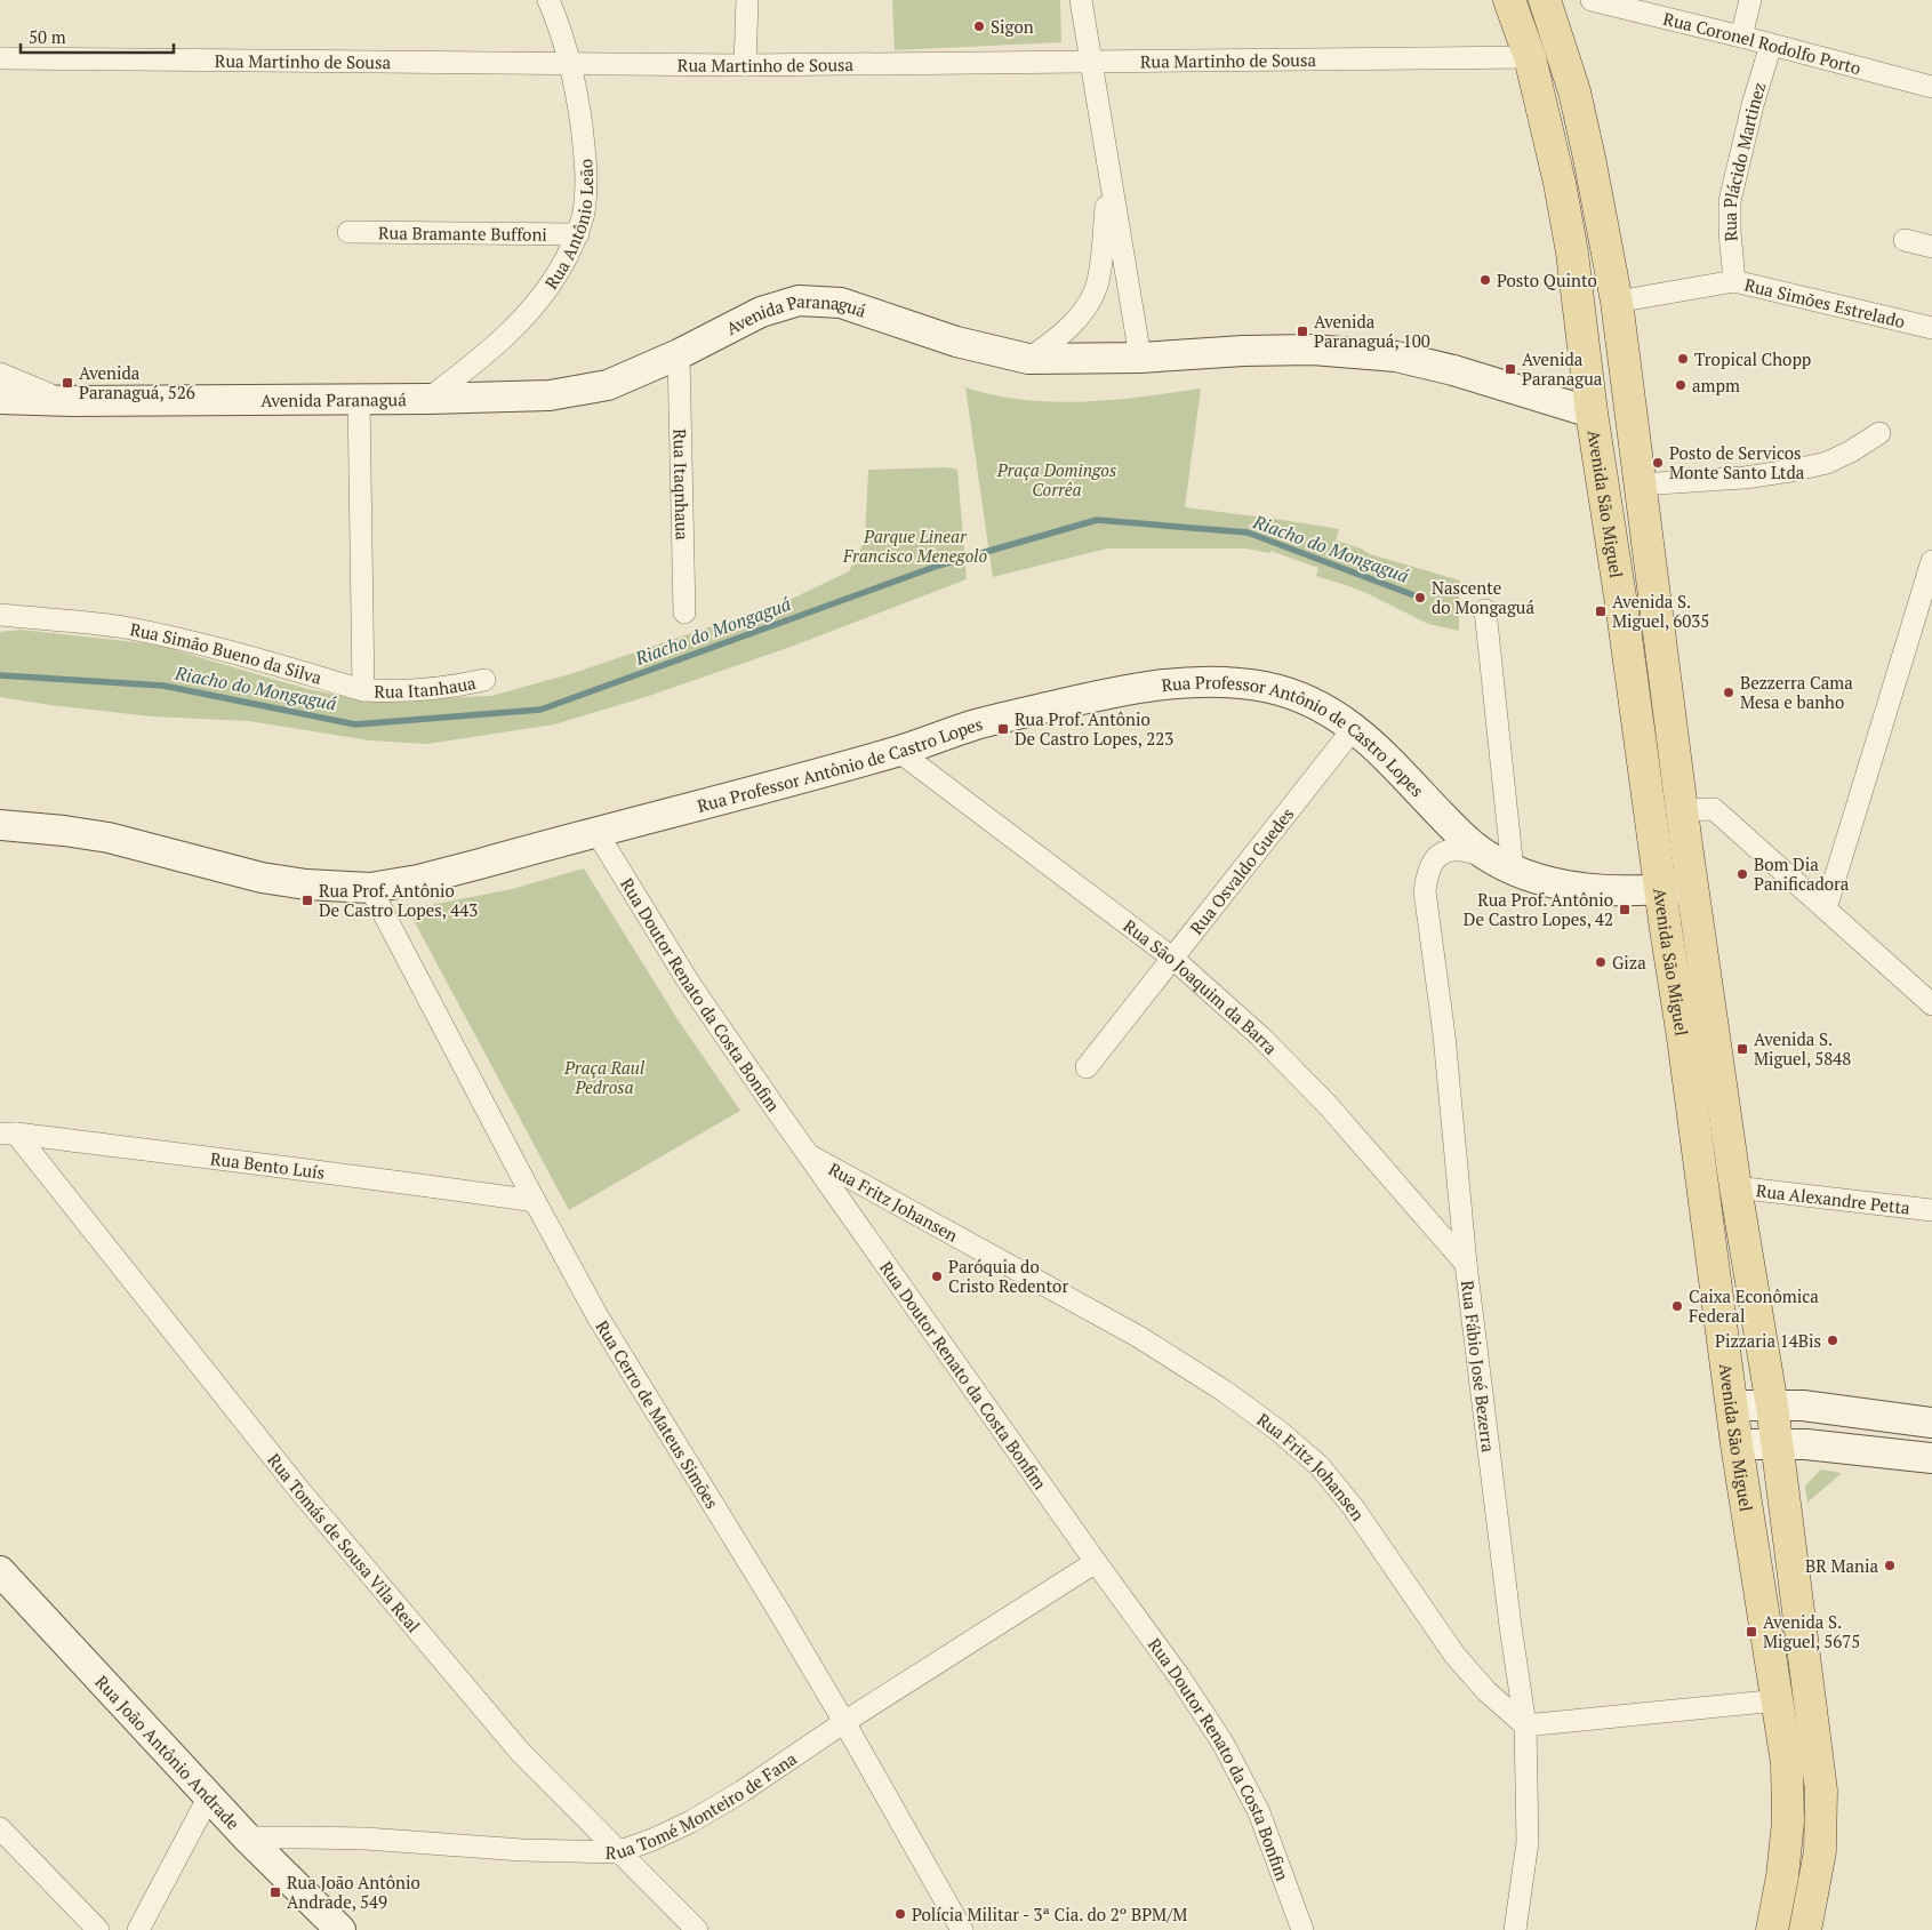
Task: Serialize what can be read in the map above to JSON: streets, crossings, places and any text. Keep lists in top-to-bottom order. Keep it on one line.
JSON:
{"streets":{"main road":["Avenida Paranaguá","Avenida São Miguel","Rua Professor Antônio de Castro Lopes","Rua João Antônio Andrade"],"street":["Rua Coronel Rodolfo Porto","Rua Martinho de Sousa","Rua Plácido Martinez","Rua Antônio Leão","Rua Bramante Buffoni","Rua Simões Estrelado","Rua Itaqnhaua","Rua Simão Bueno da Silva","Rua Itanhaua","Rua Osvaldo Guedes","Rua São Joaquim da Barra","Rua Doutor Renato da Costa Bonfim","Rua Bento Luís","Rua Alexandre Petta","Rua Fritz Johansen","Rua Fábio José Bezerra","Rua Cerro de Mateus Simões","Rua Tomás de Sousa Vila Real","Rua Tomé Monteiro de Fana"]},"crossings":[["Rua Coronel Rodolfo Porto","Rua Plácido Martinez"],["Rua Martinho de Sousa","Rua Antônio Leão"],["Rua Martinho de Sousa","Avenida São Miguel"],["Rua Plácido Martinez","Rua Simões Estrelado"],["Rua Antônio Leão","Rua Bramante Buffoni"],["Rua Antônio Leão","Avenida Paranaguá"],["Rua Simões Estrelado","Avenida São Miguel"],["Avenida Paranaguá","Rua Itaqnhaua"],["Avenida Paranaguá","Avenida São Miguel"],["Avenida São Miguel","Rua Professor Antônio de Castro Lopes"],["Avenida São Miguel","Rua Alexandre Petta"],["Rua Simão Bueno da Silva","Rua Itanhaua"],["Rua Professor Antônio de Castro Lopes","Rua Osvaldo Guedes"],["Rua Professor Antônio de Castro Lopes","Rua São Joaquim da Barra"],["Rua Professor Antônio de Castro Lopes","Rua Doutor Renato da Costa Bonfim"],["Rua Professor Antônio de Castro Lopes","Rua Fábio José Bezerra"],["Rua Professor Antônio de Castro Lopes","Rua Cerro de Mateus Simões"],["Rua Osvaldo Guedes","Rua São Joaquim da Barra"],["Rua São Joaquim da Barra","Rua Fábio José Bezerra"],["Rua Doutor Renato da Costa Bonfim","Rua Fritz Johansen"],["Rua Doutor Renato da Costa Bonfim","Rua Tomé Monteiro de Fana"],["Rua Bento Luís","Rua Cerro de Mateus Simões"],["Rua Bento Luís","Rua Tomás de Sousa Vila Real"],["Rua Fritz Johansen","Rua Fábio José Bezerra"],["Rua Cerro de Mateus Simões","Rua Tomé Monteiro de Fana"],["Rua Tomás de Sousa Vila Real","Rua Tomé Monteiro de Fana"],["Rua João Antônio Andrade","Rua Tomé Monteiro de Fana"]],"water":["Riacho do Mongaguá"],"parks":["Praça Domingos Corrêa","Parque Linear Francisco Menegolo","Praça Raul Pedrosa"],"places":{"other":["Sigon","Posto Quinto","Tropical Chopp","ampm","Posto de Servicos Monte Santo Ltda","Nascente do Mongaguá","Bezzerra Cama Mesa e banho","Bom Dia Panificadora","Giza","Paróquia do Cristo Redentor","Caixa Econômica Federal","Pizzaria 14Bis","BR Mania","Polícia Militar - 3ª Cia. do 2º BPM/M"],"transit":["Avenida Paranaguá, 100","Avenida Paranagua","Avenida Paranaguá, 526","Avenida S. Miguel, 6035","Rua Prof. Antônio De Castro Lopes, 223","Rua Prof. Antônio De Castro Lopes, 443","Rua Prof. Antônio De Castro Lopes, 42","Avenida S. Miguel, 5848","Avenida S. Miguel, 5675","Rua João Antônio Andrade, 549"]},"scale_bar":"50 m"}
